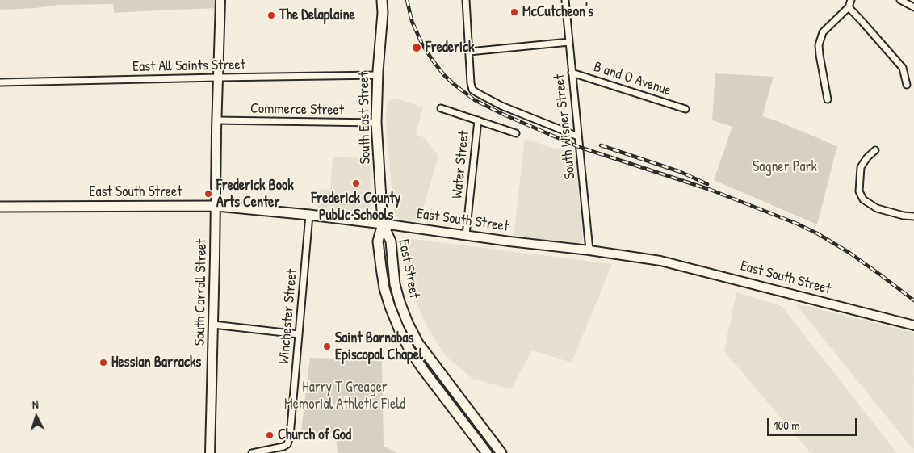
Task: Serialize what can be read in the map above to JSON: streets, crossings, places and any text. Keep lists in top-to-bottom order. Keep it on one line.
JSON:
{"streets":{"main road":["South East Street","East South Street","East Street","South Carroll Street"],"street":["East All Saints Street","B and O Avenue","Commerce Street","South Wisner Street","Water Street","Winchester Street"]},"crossings":[["East All Saints Street","South East Street"],["East All Saints Street","South Carroll Street"],["B and O Avenue","South Wisner Street"],["Commerce Street","South East Street"],["Commerce Street","South Carroll Street"],["South East Street","East South Street"],["South East Street","East Street"],["South Wisner Street","East South Street"],["Water Street","East South Street"],["East South Street","East Street"],["East South Street","South Carroll Street"],["East South Street","Winchester Street"]],"parks":["Sagner Park","Harry T Greager Memorial Athletic Field"],"places":["McCutcheon's","The Delaplaine","Frederick","Frederick County Public Schools","Frederick Book Arts Center","Saint Barnabas Episcopal Chapel","Hessian Barracks","Church of God"],"scale_bar":"100 m","north":"top"}
